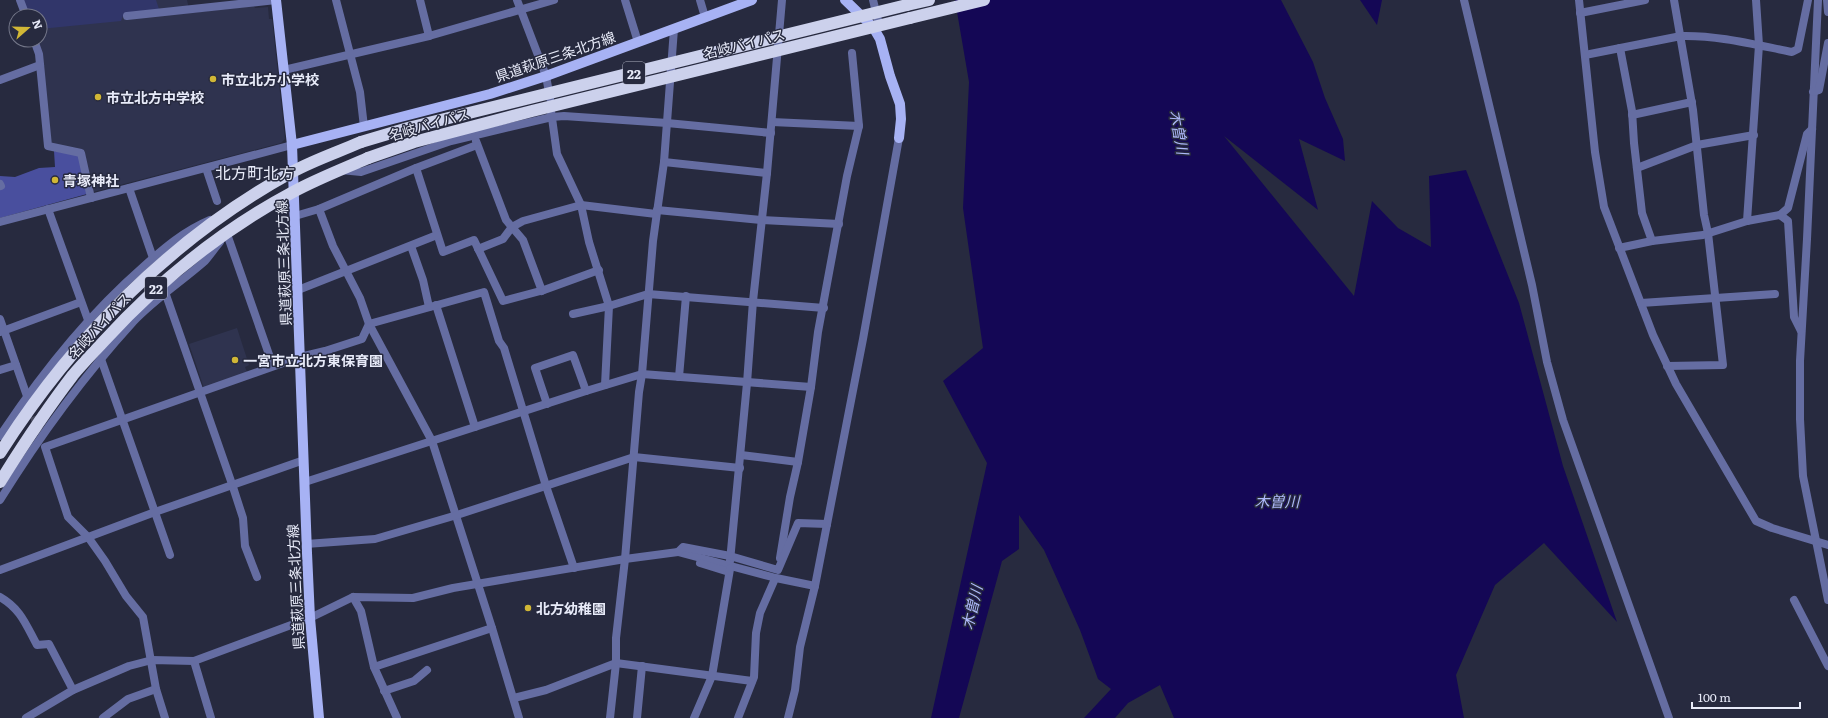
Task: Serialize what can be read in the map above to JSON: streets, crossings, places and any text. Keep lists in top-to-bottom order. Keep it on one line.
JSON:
{"streets":{"highway":["名岐バイパス","22"],"main road":["県道萩原三条北方線"]},"crossings":[["名岐バイパス","県道萩原三条北方線"]],"districts":["北方町北方"],"water":["木曽川"],"places":["市立北方小学校","市立北方中学校","青塚神社","一宮市立北方東保育園","北方幼稚園"],"scale_bar":"100 m","north":"right"}
